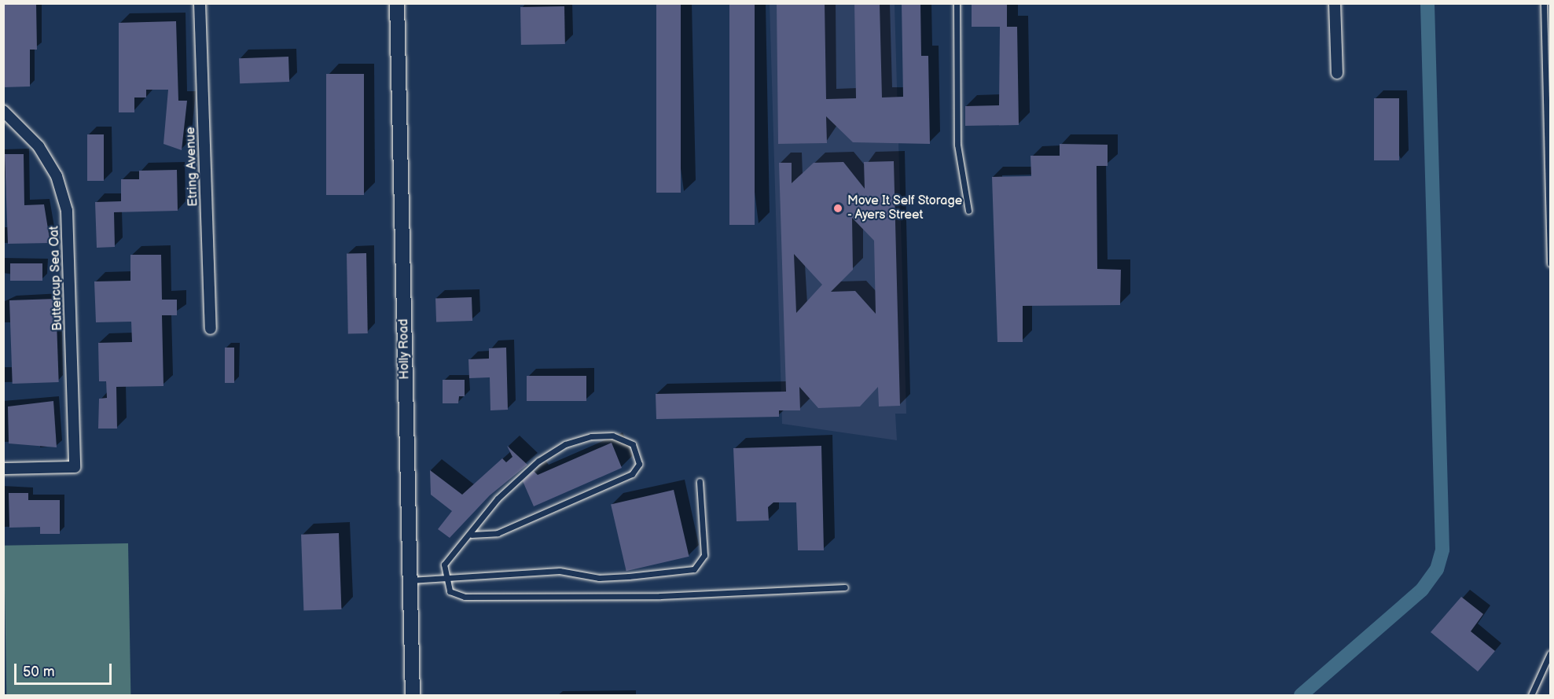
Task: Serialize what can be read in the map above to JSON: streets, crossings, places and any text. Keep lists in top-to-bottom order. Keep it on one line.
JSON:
{"streets":{"main road":["Holly Road"],"street":["Etring Avenue","Buttercup Sea Oat"]},"places":["Move It Self Storage - Ayers Street"],"scale_bar":"50 m"}
